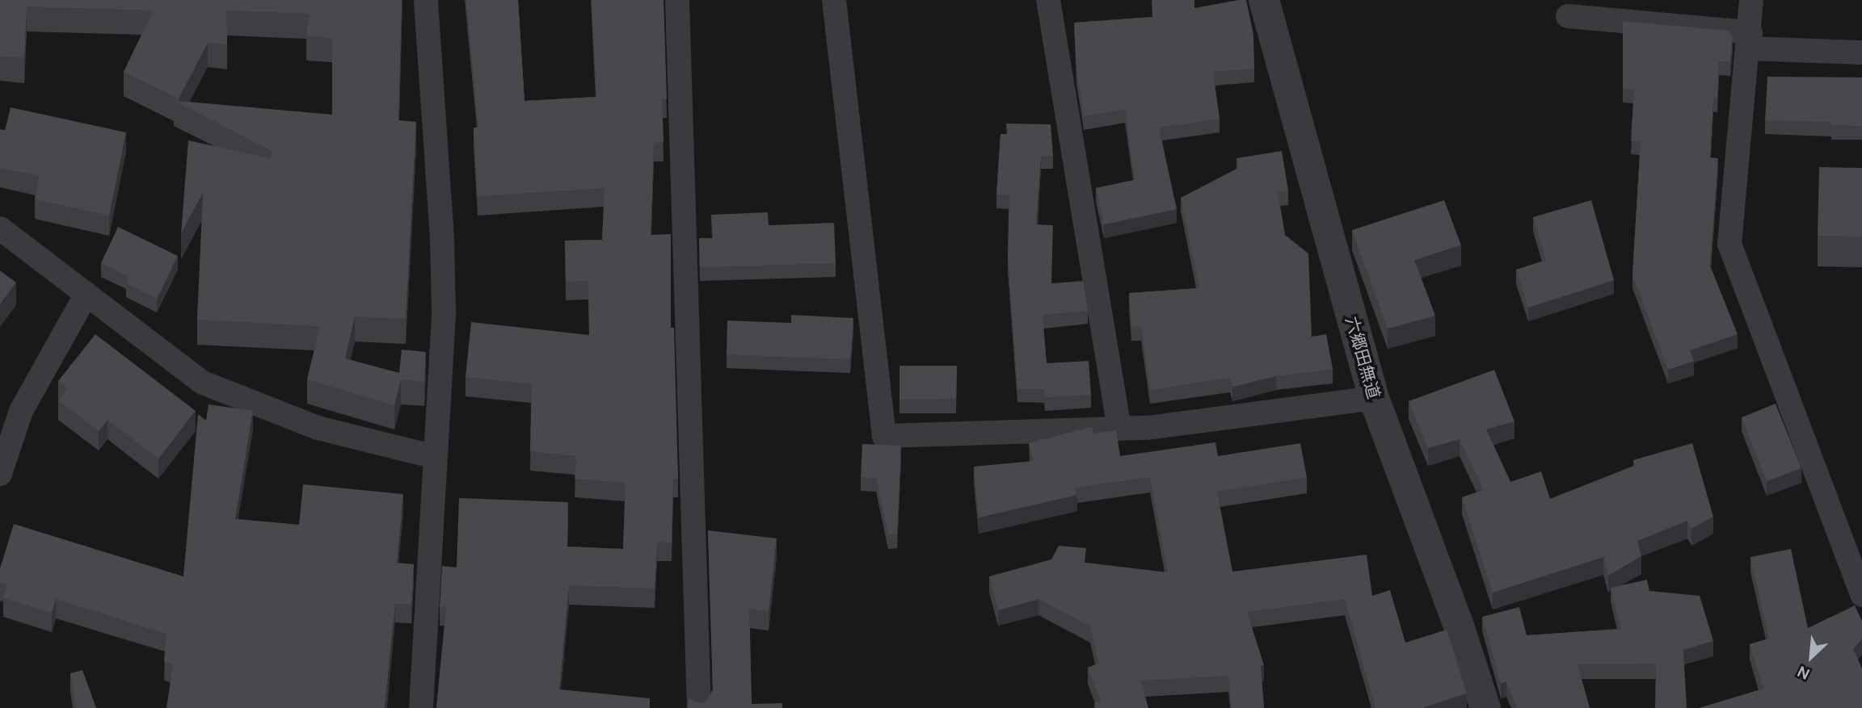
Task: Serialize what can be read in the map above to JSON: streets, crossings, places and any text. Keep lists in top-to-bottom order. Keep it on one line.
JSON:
{"streets":{"street":["六郷田無道"]},"north":"bottom left"}
